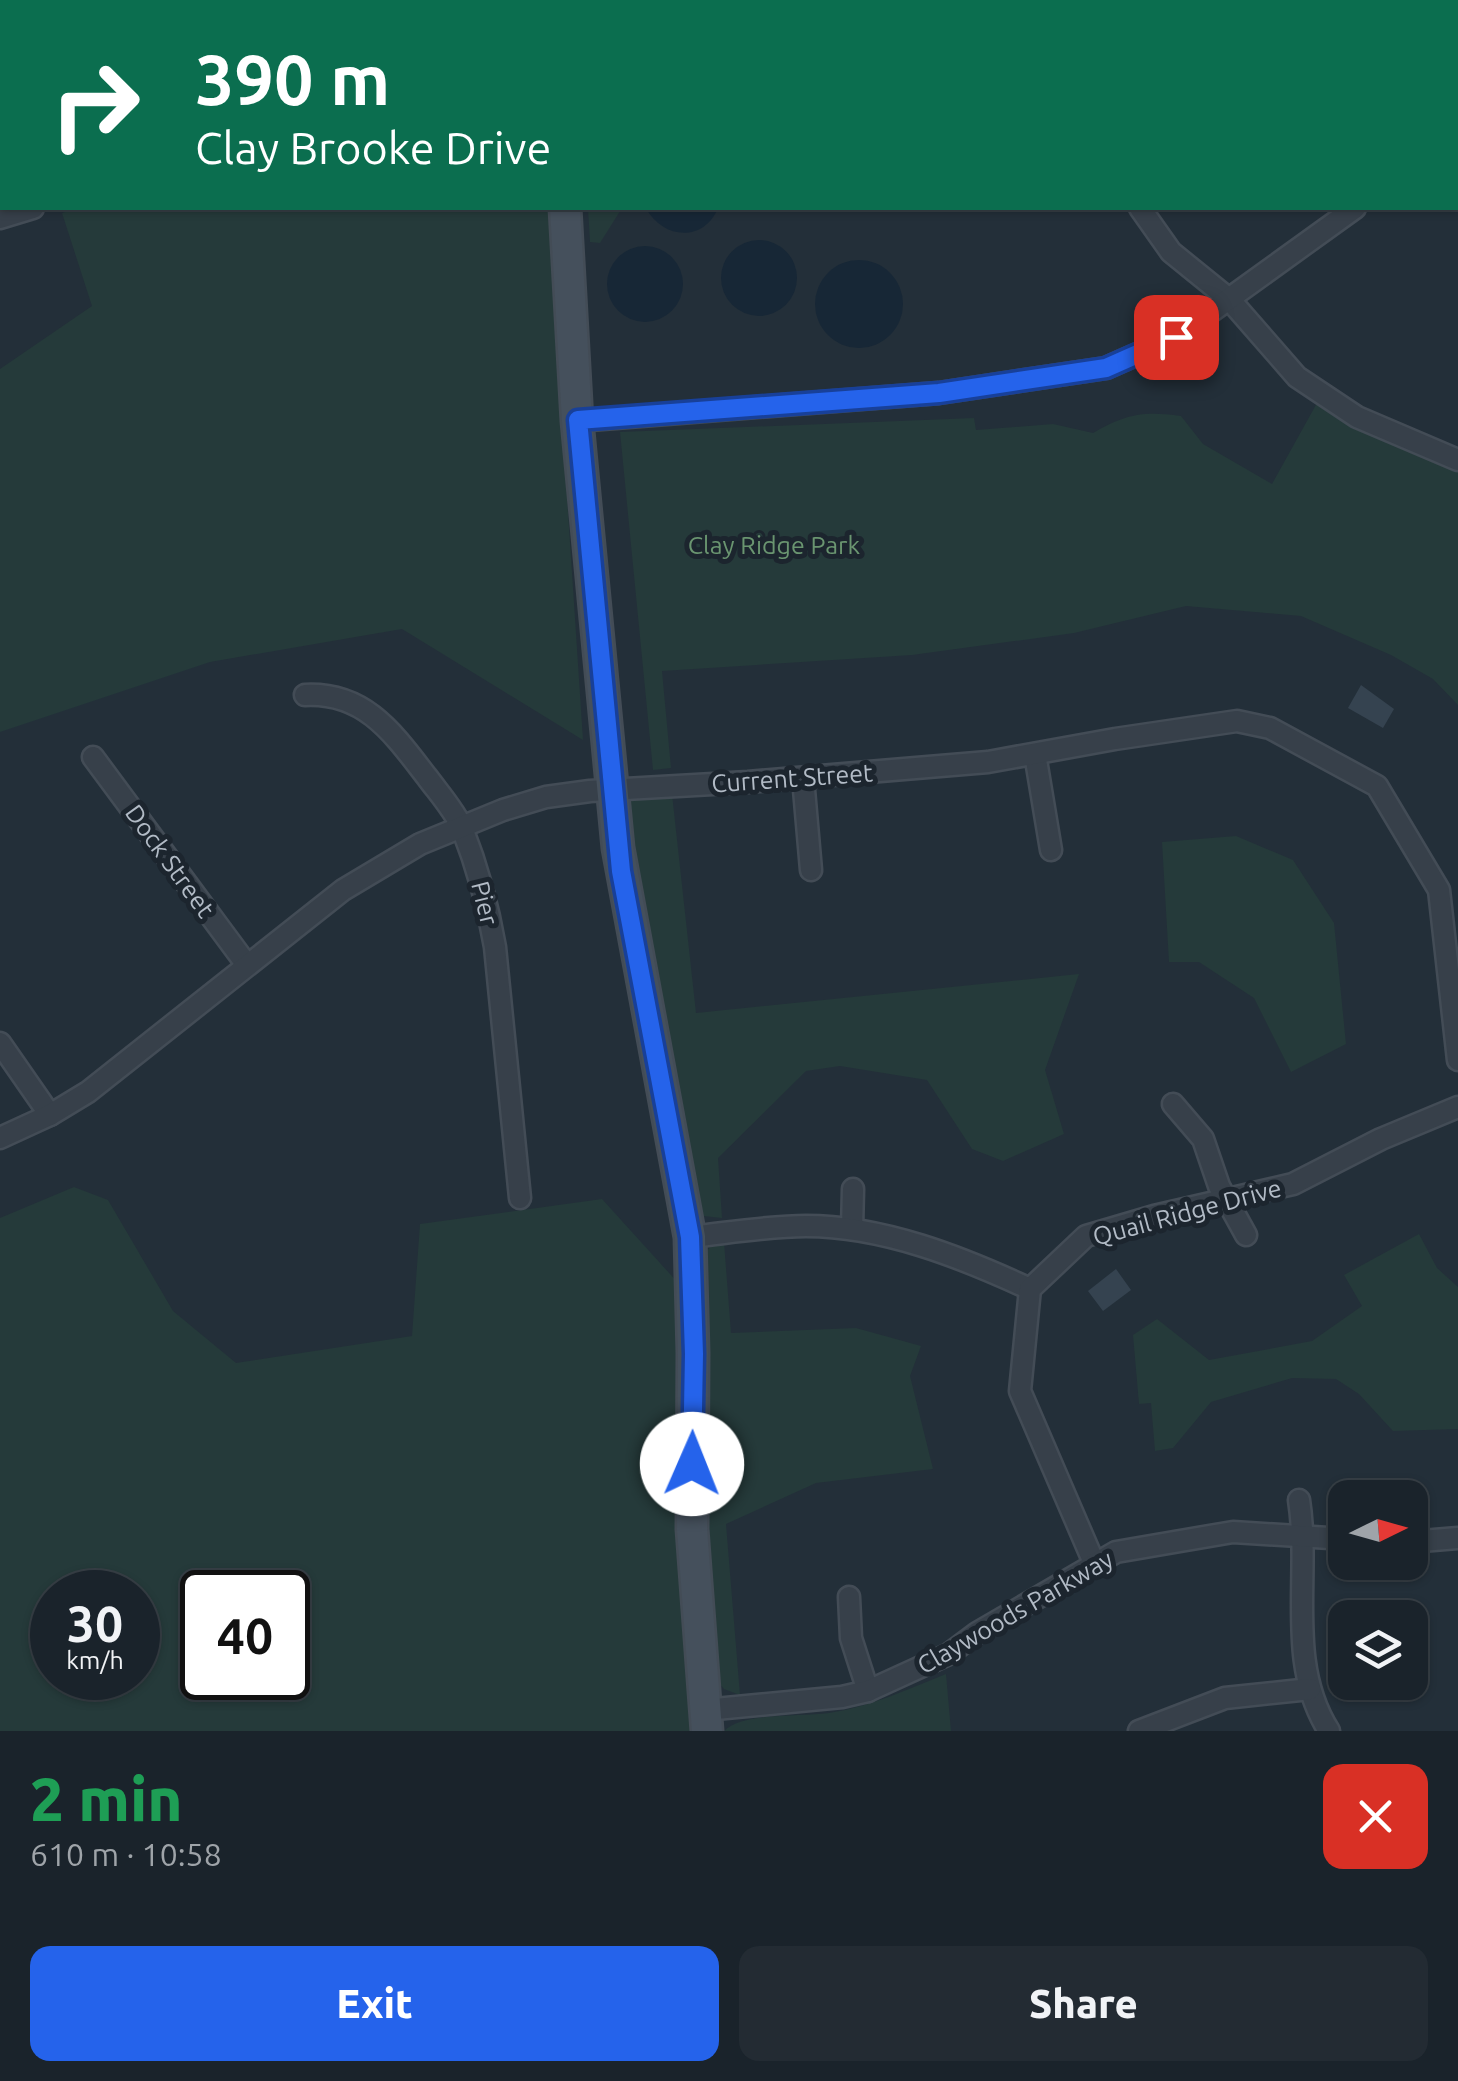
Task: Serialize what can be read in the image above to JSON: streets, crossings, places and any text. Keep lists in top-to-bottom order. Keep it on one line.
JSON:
{"streets":{"street":["Current Street","Dock Street","Pier","Quail Ridge Drive","Claywoods Parkway"]},"crossings":[["Current Street","Dock Street"],["Current Street","Pier"]],"parks":["Clay Ridge Park"],"north":"right","page":{"turn":["390 m","Clay Brooke Drive"],"speed":"30 km/h","limit":"40","heading":["2 min","610 m · 10:58"],"buttons":["Exit","Share"]}}
